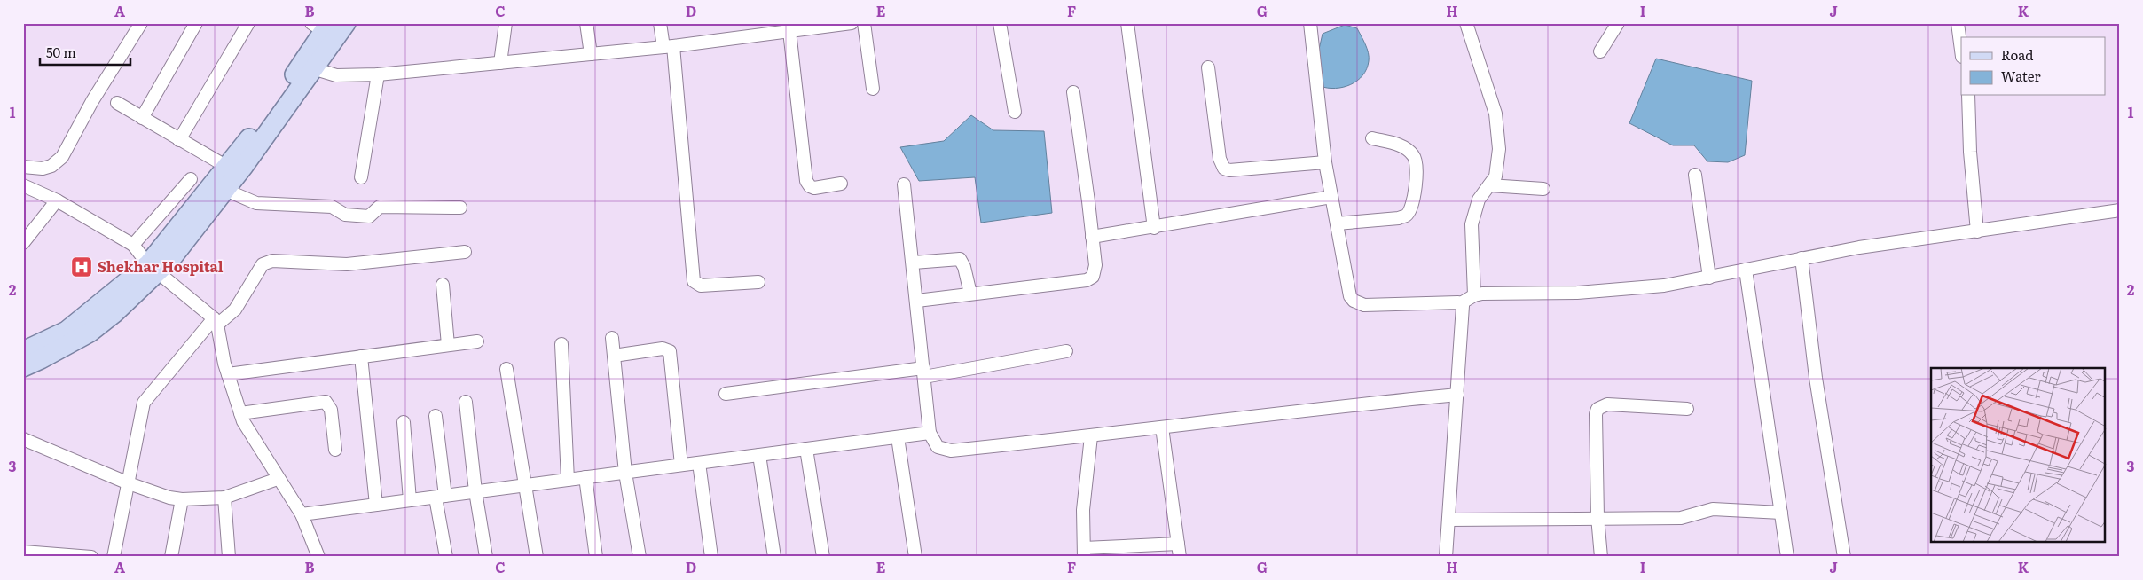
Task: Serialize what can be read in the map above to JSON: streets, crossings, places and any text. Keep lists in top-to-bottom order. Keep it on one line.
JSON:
{"places":{"hospital":["Shekhar Hospital"]},"legend":["Road","Water"],"scale_bar":"50 m","grid":{"columns":["A","B","C","D","E","F","G","H","I","J","K"],"rows":["1","2","3"]}}
